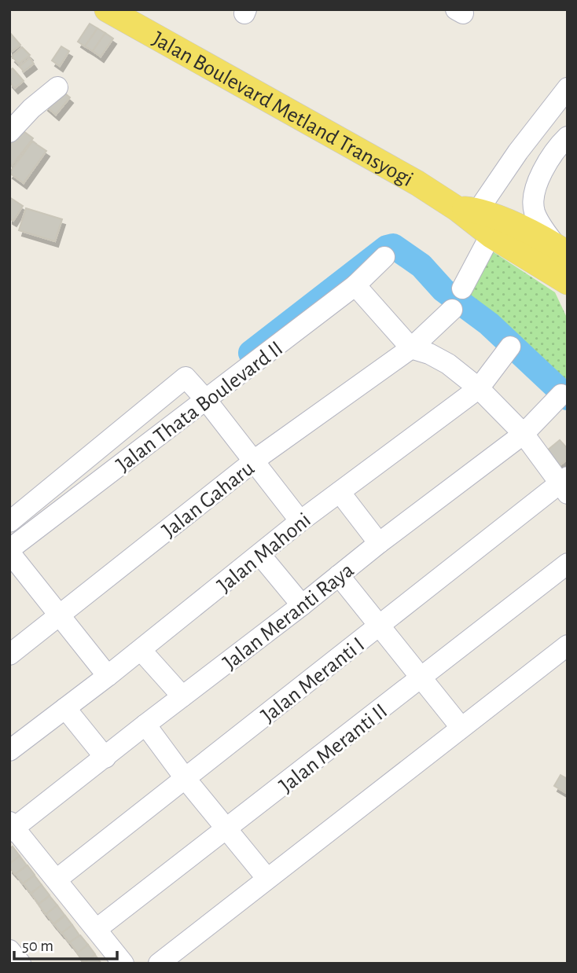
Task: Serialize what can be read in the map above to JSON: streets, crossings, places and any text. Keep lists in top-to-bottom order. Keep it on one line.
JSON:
{"streets":{"main road":["Jalan Boulevard Metland Transyogi"],"street":["Jalan Thata Boulevard II","Jalan Gaharu","Jalan Mahoni","Jalan Meranti Raya","Jalan Meranti I","Jalan Meranti II"]},"scale_bar":"50 m"}
